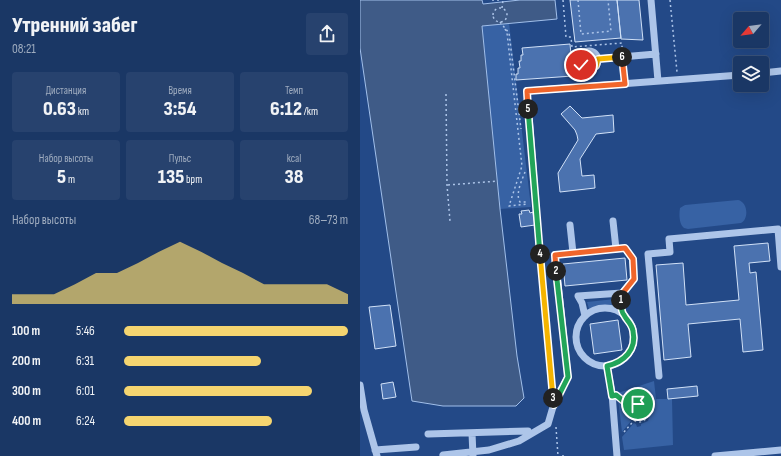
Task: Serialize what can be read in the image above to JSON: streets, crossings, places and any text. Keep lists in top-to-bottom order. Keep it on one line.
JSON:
{"north":"bottom left","page":{"heading":["Утренний забег","08:21"],"pins":["6","5","4","2","1","3"],"stats":[["Дистанция","0.63 km"],["Время","3:54"],["Темп","6:12 /km"],["Набор высоты","5 m"],["Пульс","135 bpm"],["kcal","38"]],"chart":["Набор высоты","68–73 m"],"list":[{"name":"100 m","note":"5:46"},{"name":"200 m","note":"6:31"},{"name":"300 m","note":"6:01"},{"name":"400 m","note":"6:24"}]}}
